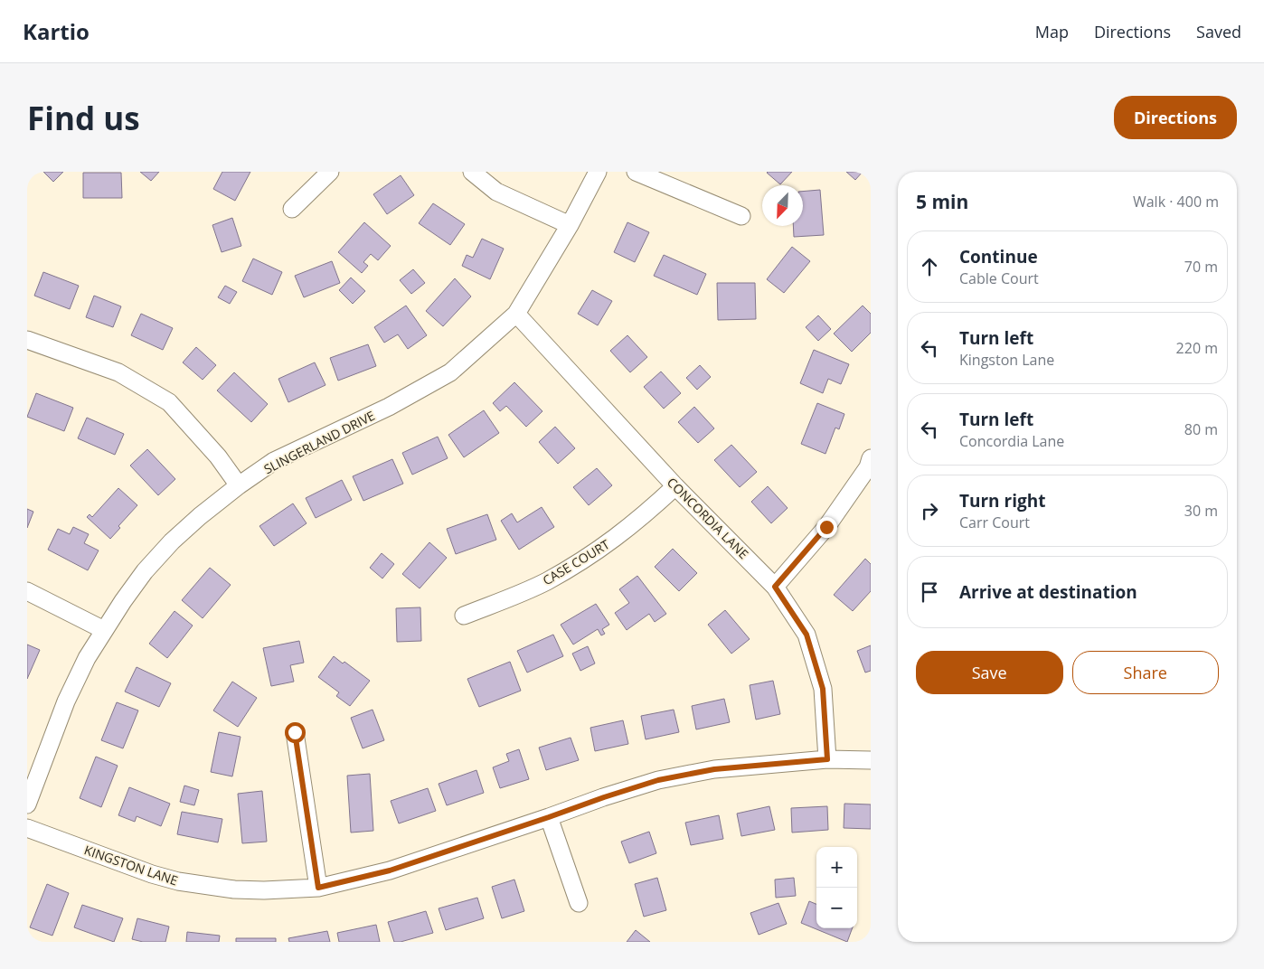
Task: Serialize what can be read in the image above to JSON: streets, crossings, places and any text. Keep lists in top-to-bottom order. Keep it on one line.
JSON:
{"streets":{"street":["SLINGERLAND DRIVE","CONCORDIA LANE","CASE COURT","KINGSTON LANE"]},"crossings":[["SLINGERLAND DRIVE","CONCORDIA LANE"],["CONCORDIA LANE","CASE COURT"],["CONCORDIA LANE","KINGSTON LANE"]],"north":"bottom left","page":{"header":"Kartio","nav":["Map","Directions","Saved"],"buttons":["Directions",["Save","Share"]],"title":"Find us","heading":["5 min","Walk · 400 m"],"list":[["Continue","Cable Court","70 m"],["Turn left","Kingston Lane","220 m"],["Turn left","Concordia Lane","80 m"],["Turn right","Carr Court","30 m"],"Arrive at destination"],"map_buttons":["+","−"]}}
